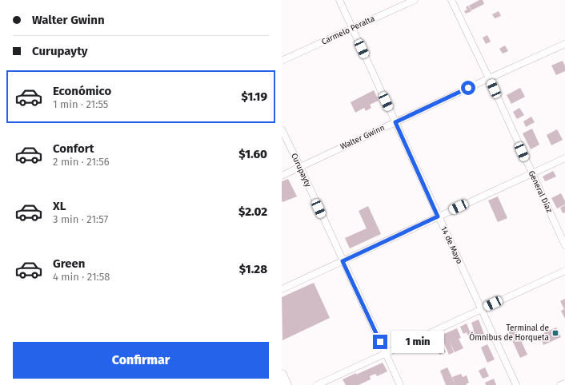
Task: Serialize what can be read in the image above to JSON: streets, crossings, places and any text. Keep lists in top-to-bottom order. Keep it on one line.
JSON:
{"streets":{"street":["Carmelo Peralta","Walter Gwinn","Curupayty","General Díaz","14 de Mayo"]},"crossings":[["Carmelo Peralta","14 de Mayo"],["Walter Gwinn","Curupayty"],["Walter Gwinn","General Díaz"],["Walter Gwinn","14 de Mayo"]],"places":{"transit":["Terminal de Ómnibus de Horqueta"]},"page":{"banner":["Walter Gwinn","Curupayty"],"list":[{"name":"Económico","note":"1 min · 21:55","value":"$1.19"},{"name":"Confort","note":"2 min · 21:56","value":"$1.60"},{"name":"XL","note":"3 min · 21:57","value":"$2.02"},{"name":"Green","note":"4 min · 21:58","value":"$1.28"}],"bubble":"1 min","buttons":"Confirmar"}}
